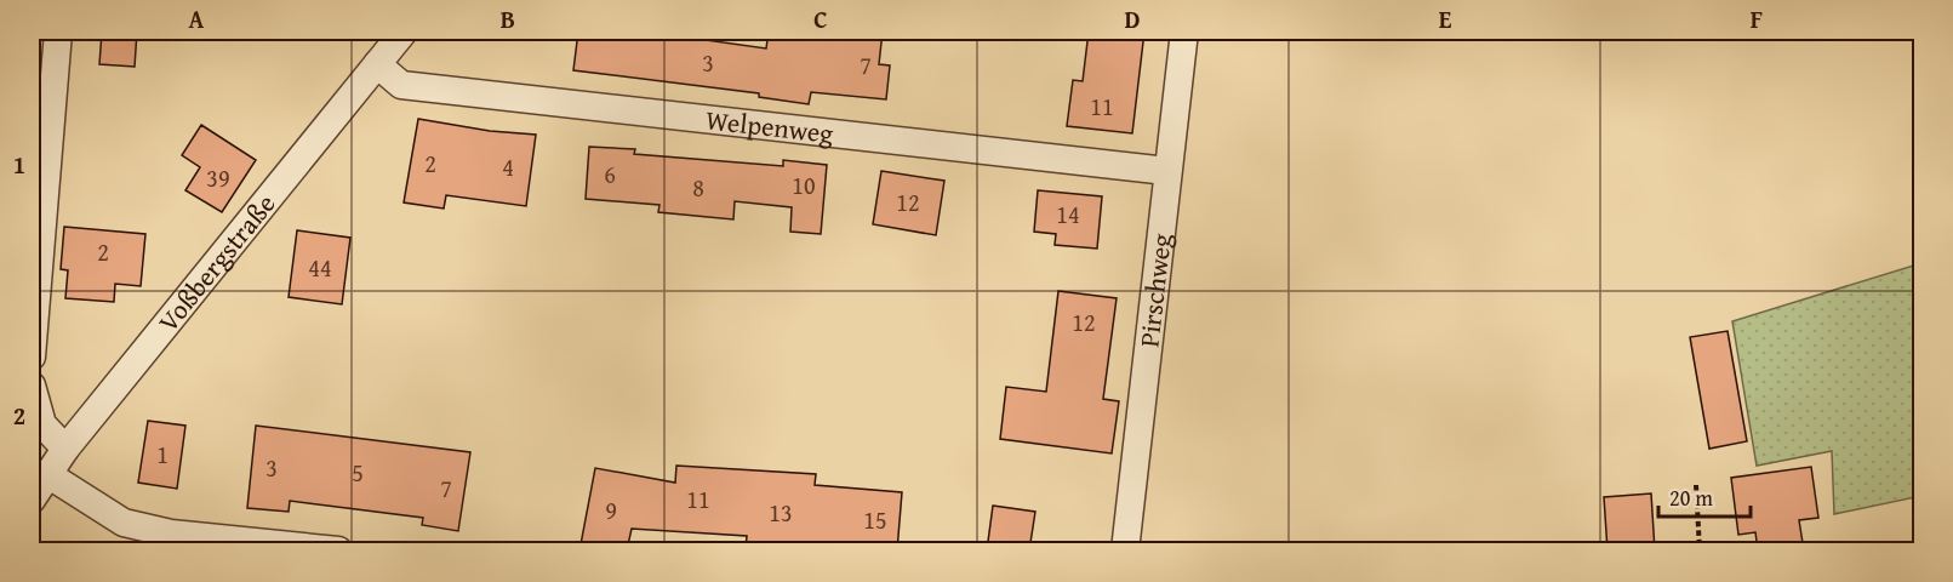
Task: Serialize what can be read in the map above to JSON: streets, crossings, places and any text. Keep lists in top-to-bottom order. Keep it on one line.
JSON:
{"streets":{"street":["Welpenweg","Voßbergstraße","Pirschweg"]},"crossings":[["Welpenweg","Voßbergstraße"],["Welpenweg","Pirschweg"]],"house_numbers":["3","7","11","2","4","6","39","10","8","12","14","2","44","12","1","3","5","7","11","9","13","15"],"scale_bar":"20 m","grid":{"columns":["A","B","C","D","E","F"],"rows":["1","2"]}}
